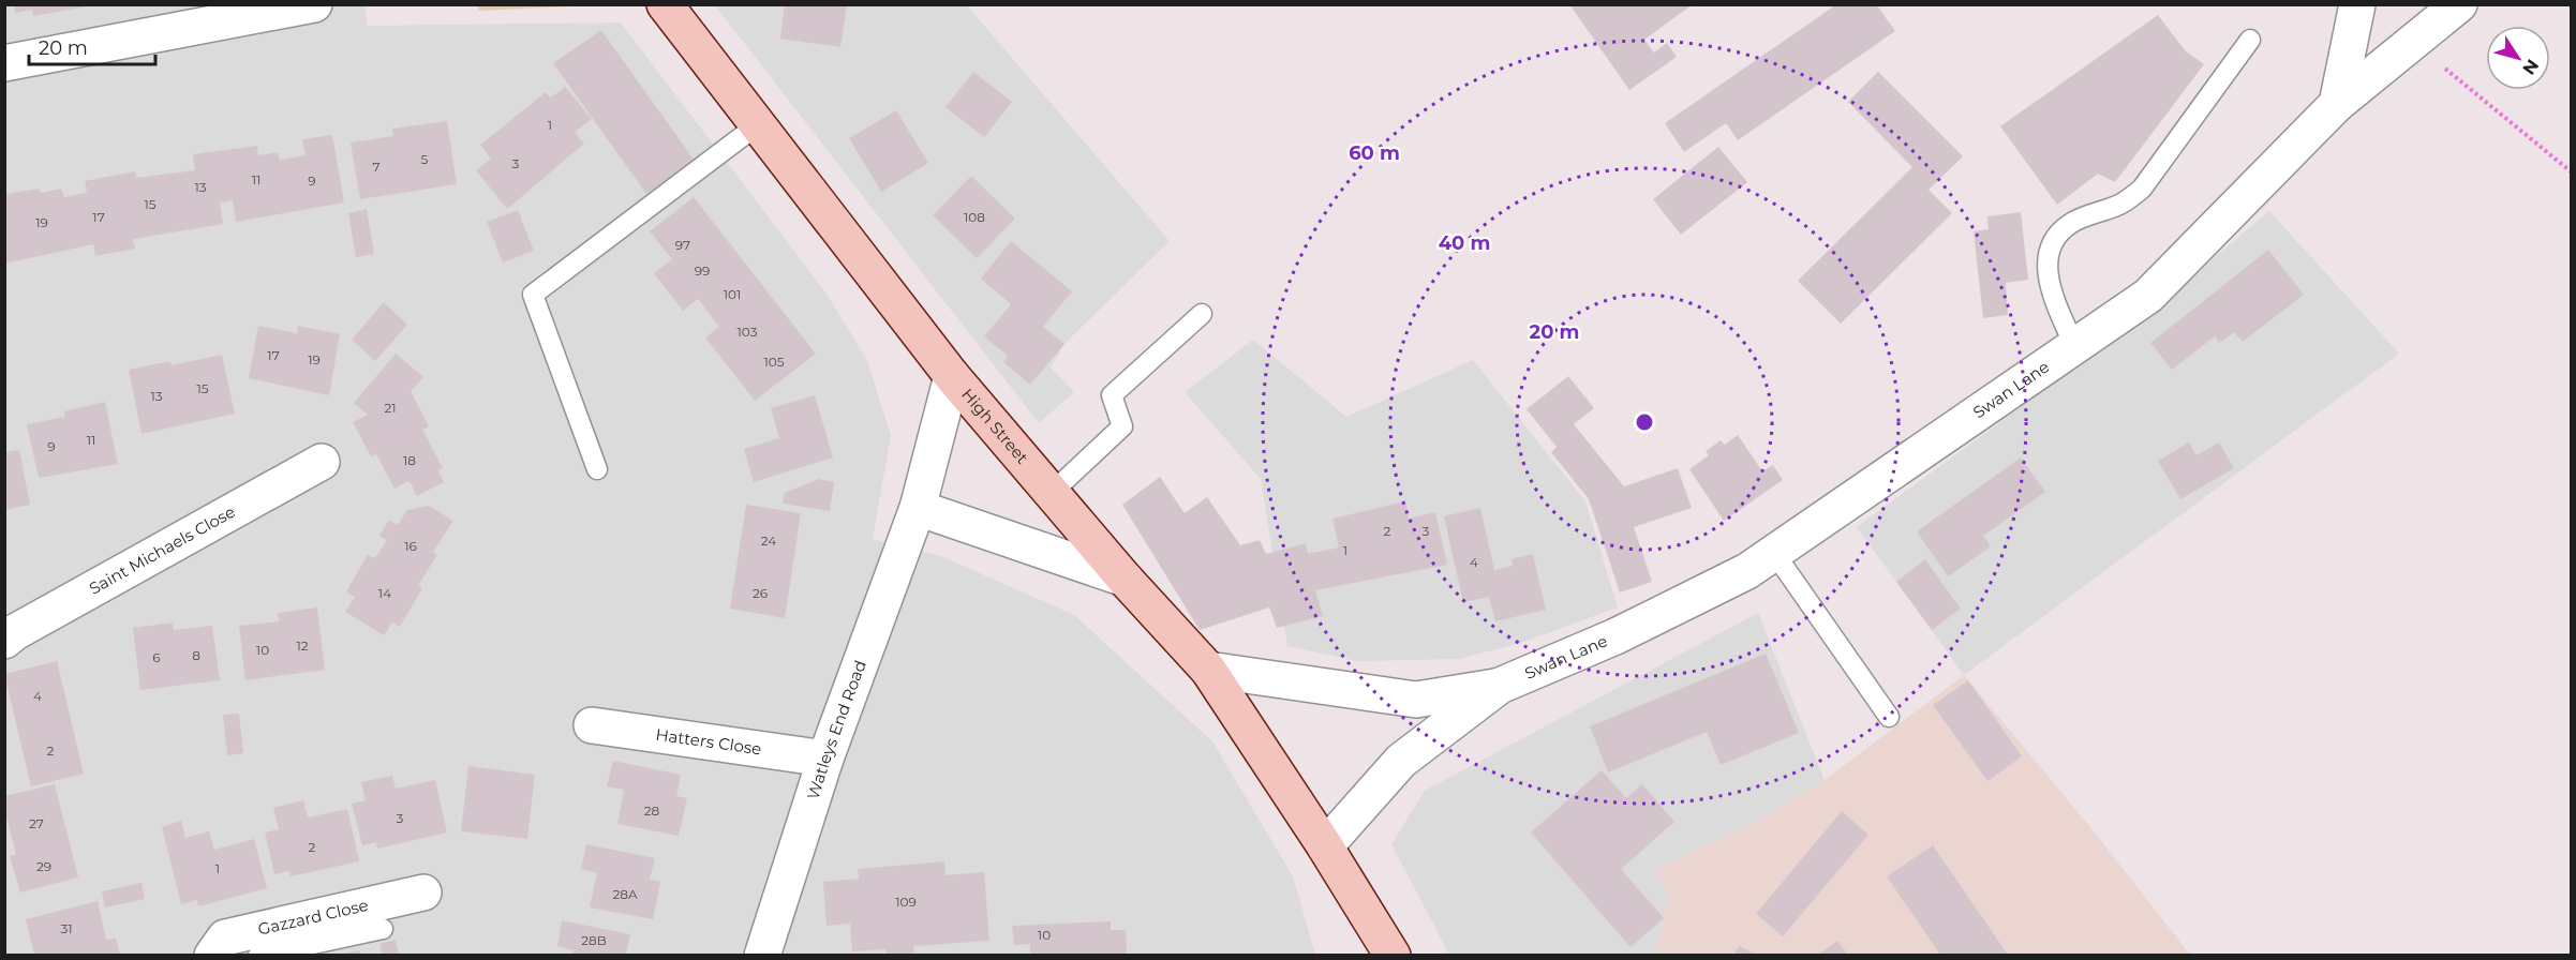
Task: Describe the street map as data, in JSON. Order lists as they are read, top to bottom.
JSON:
{
  "streets": {
    "main road": ["High Street"],
    "street": [
      "Swan Lane",
      "Saint Michaels Close",
      "Watleys End Road",
      "Hatters Close",
      "Gazzard Close"
    ]
  },
  "crossings": [
    ["Swan Lane", "High Street"],
    ["High Street", "Watleys End Road"],
    ["Watleys End Road", "Hatters Close"]
  ],
  "house_numbers": [
    "1",
    "5",
    "3",
    "7",
    "11",
    "9",
    "13",
    "15",
    "17",
    "108",
    "19",
    "97",
    "99",
    "101",
    "103",
    "17",
    "19",
    "105",
    "15",
    "13",
    "21",
    "11",
    "9",
    "18",
    "2",
    "3",
    "24",
    "16",
    "1",
    "4",
    "14",
    "26",
    "12",
    "10",
    "8",
    "6",
    "4",
    "2",
    "28",
    "3",
    "27",
    "2",
    "29",
    "1",
    "28A",
    "109",
    "31",
    "10",
    "28B"
  ],
  "scale_bar": "20 m",
  "north": "bottom right",
  "rings": ["60 m", "40 m", "20 m"]
}
